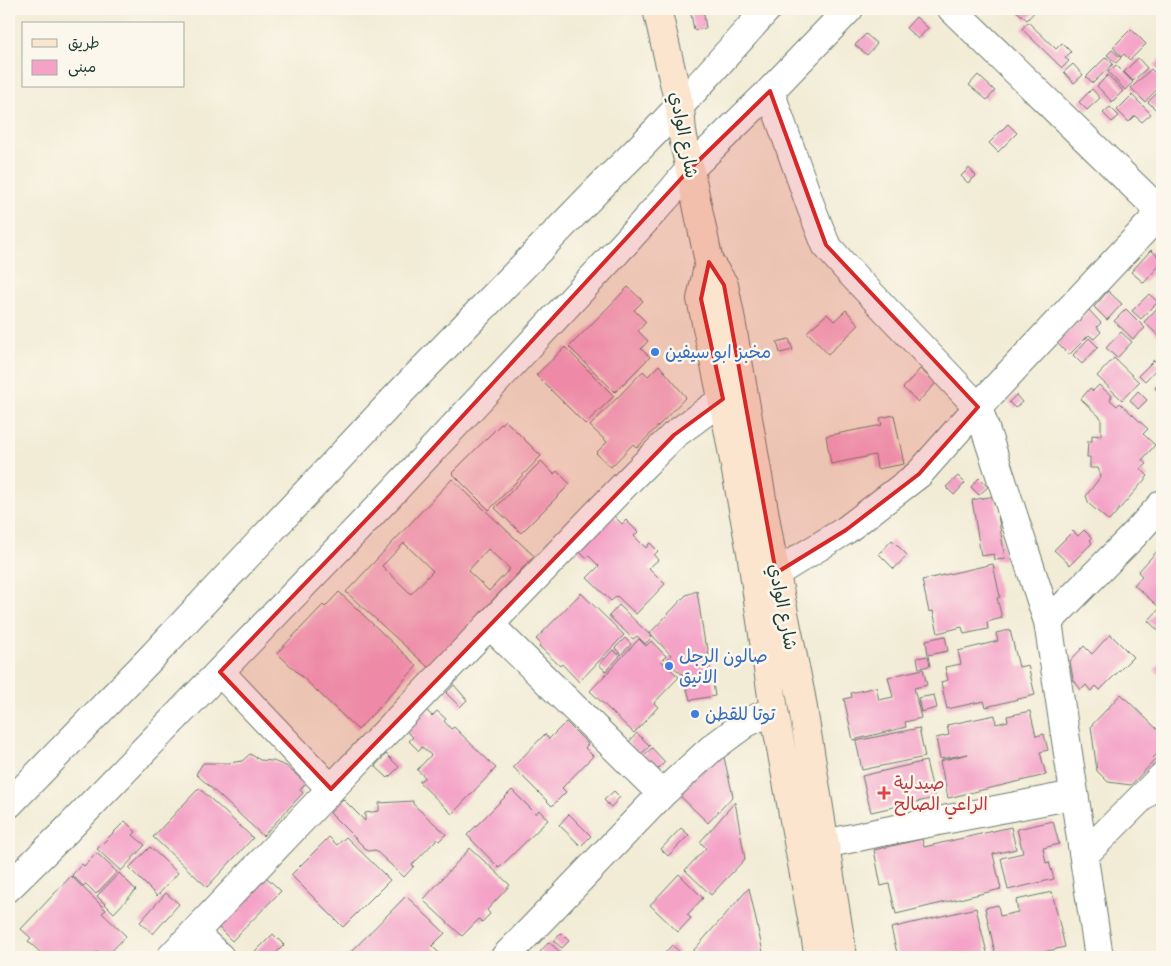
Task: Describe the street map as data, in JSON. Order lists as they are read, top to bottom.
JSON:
{
  "streets": {
    "main road": ["شارع الوادي"]
  },
  "places": {
    "other": ["مخبز ابو سيفين", "صالون الرجل الانيق", "توتا للقطن"],
    "health": ["صيدلية الراعي الصالح"]
  },
  "legend": ["طريق", "مبنى"]
}
